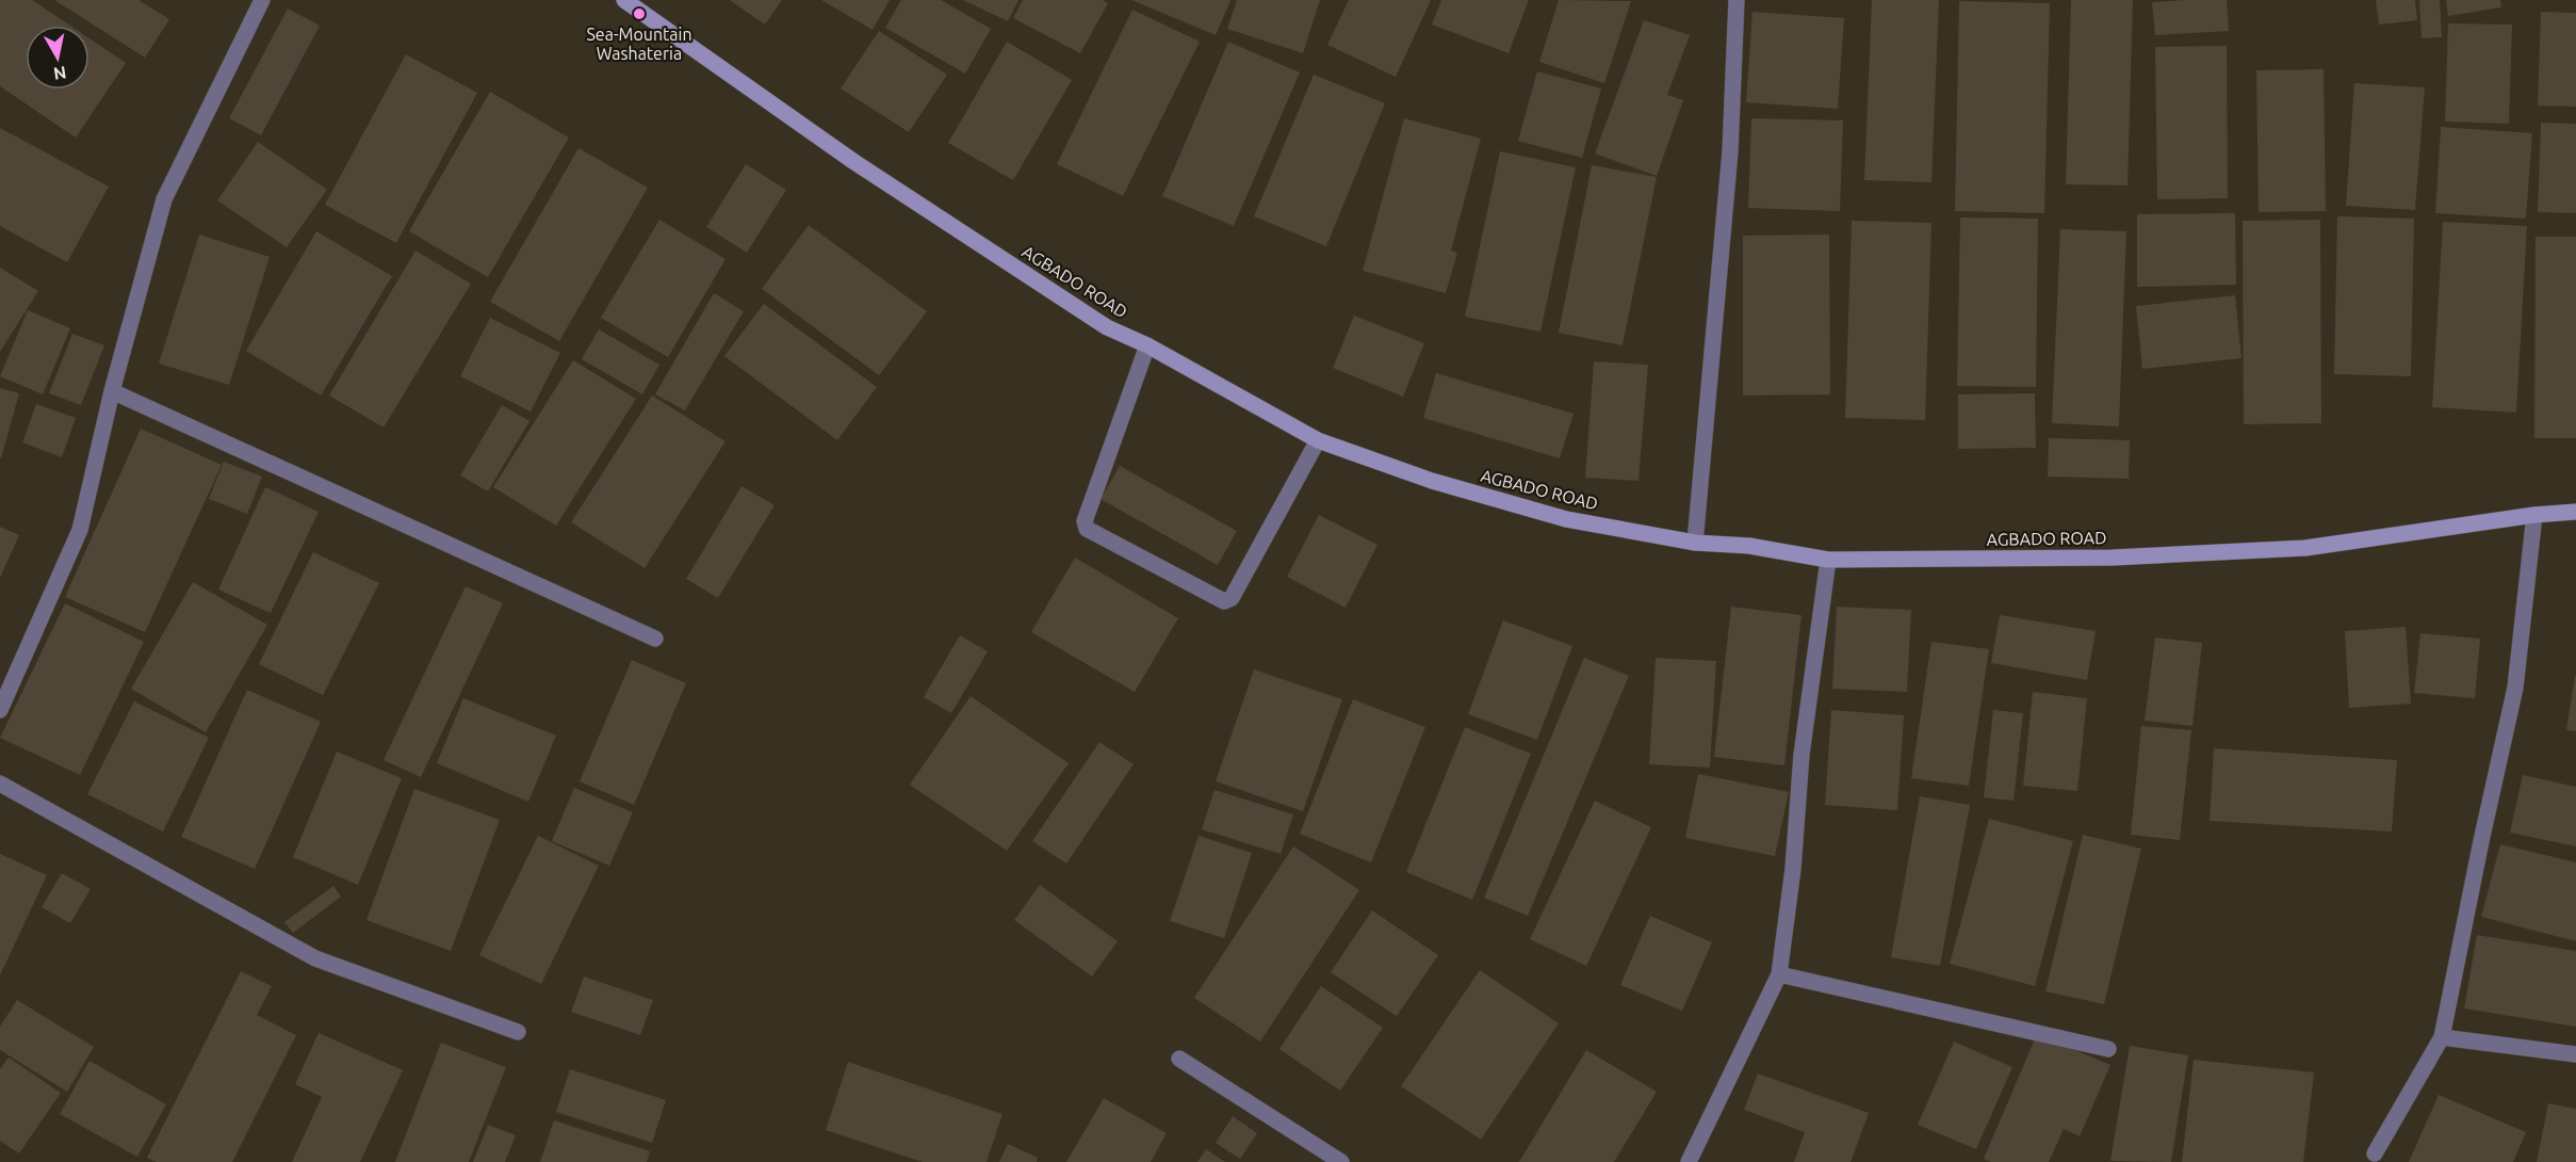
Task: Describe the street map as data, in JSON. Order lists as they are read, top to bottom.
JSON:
{
  "streets": {
    "main road": ["AGBADO ROAD"]
  },
  "places": ["Sea-Mountain Washateria"],
  "north": "bottom"
}
